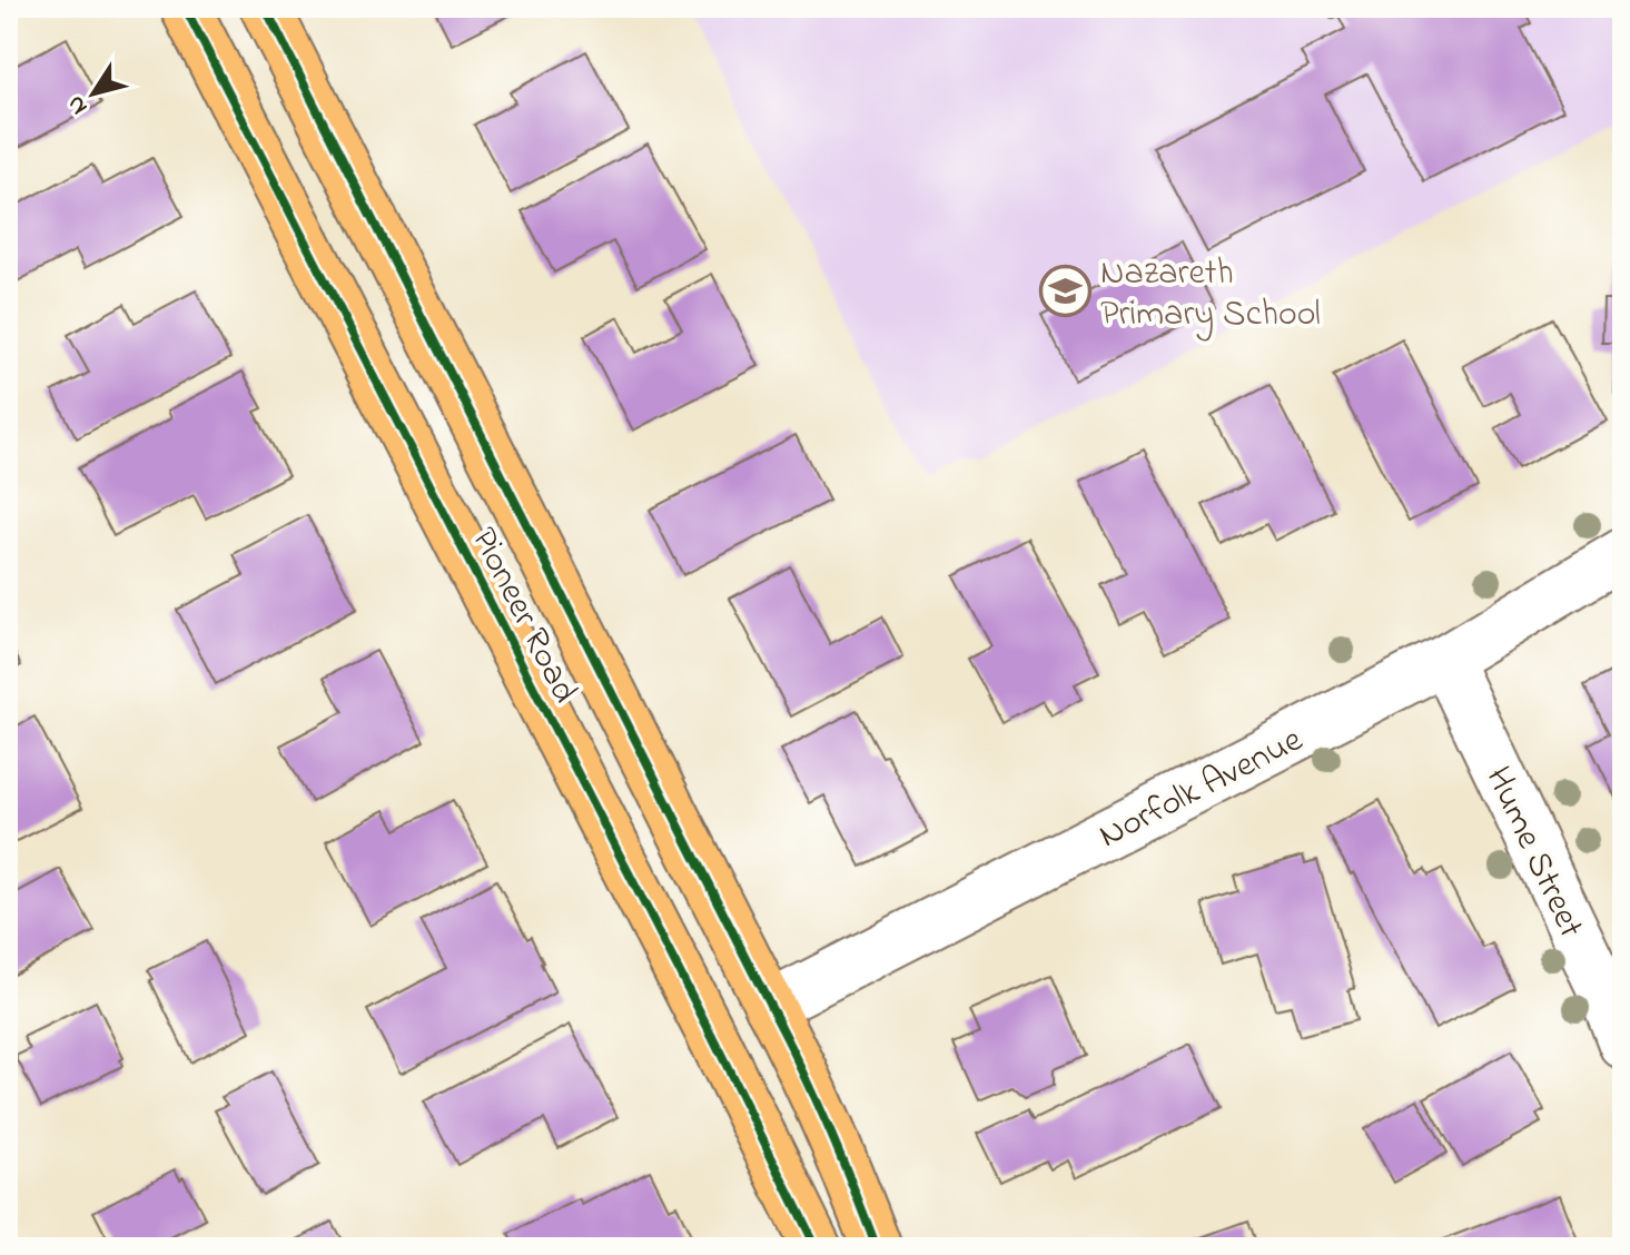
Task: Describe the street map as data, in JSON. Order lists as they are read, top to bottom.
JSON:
{
  "streets": {
    "main road": ["Pioneer Road"],
    "street": ["Norfolk Avenue", "Hume Street"]
  },
  "crossings": [
    ["Pioneer Road", "Norfolk Avenue"],
    ["Norfolk Avenue", "Hume Street"]
  ],
  "places": {
    "school or university": ["Nazareth Primary School"]
  },
  "north": "bottom left"
}
